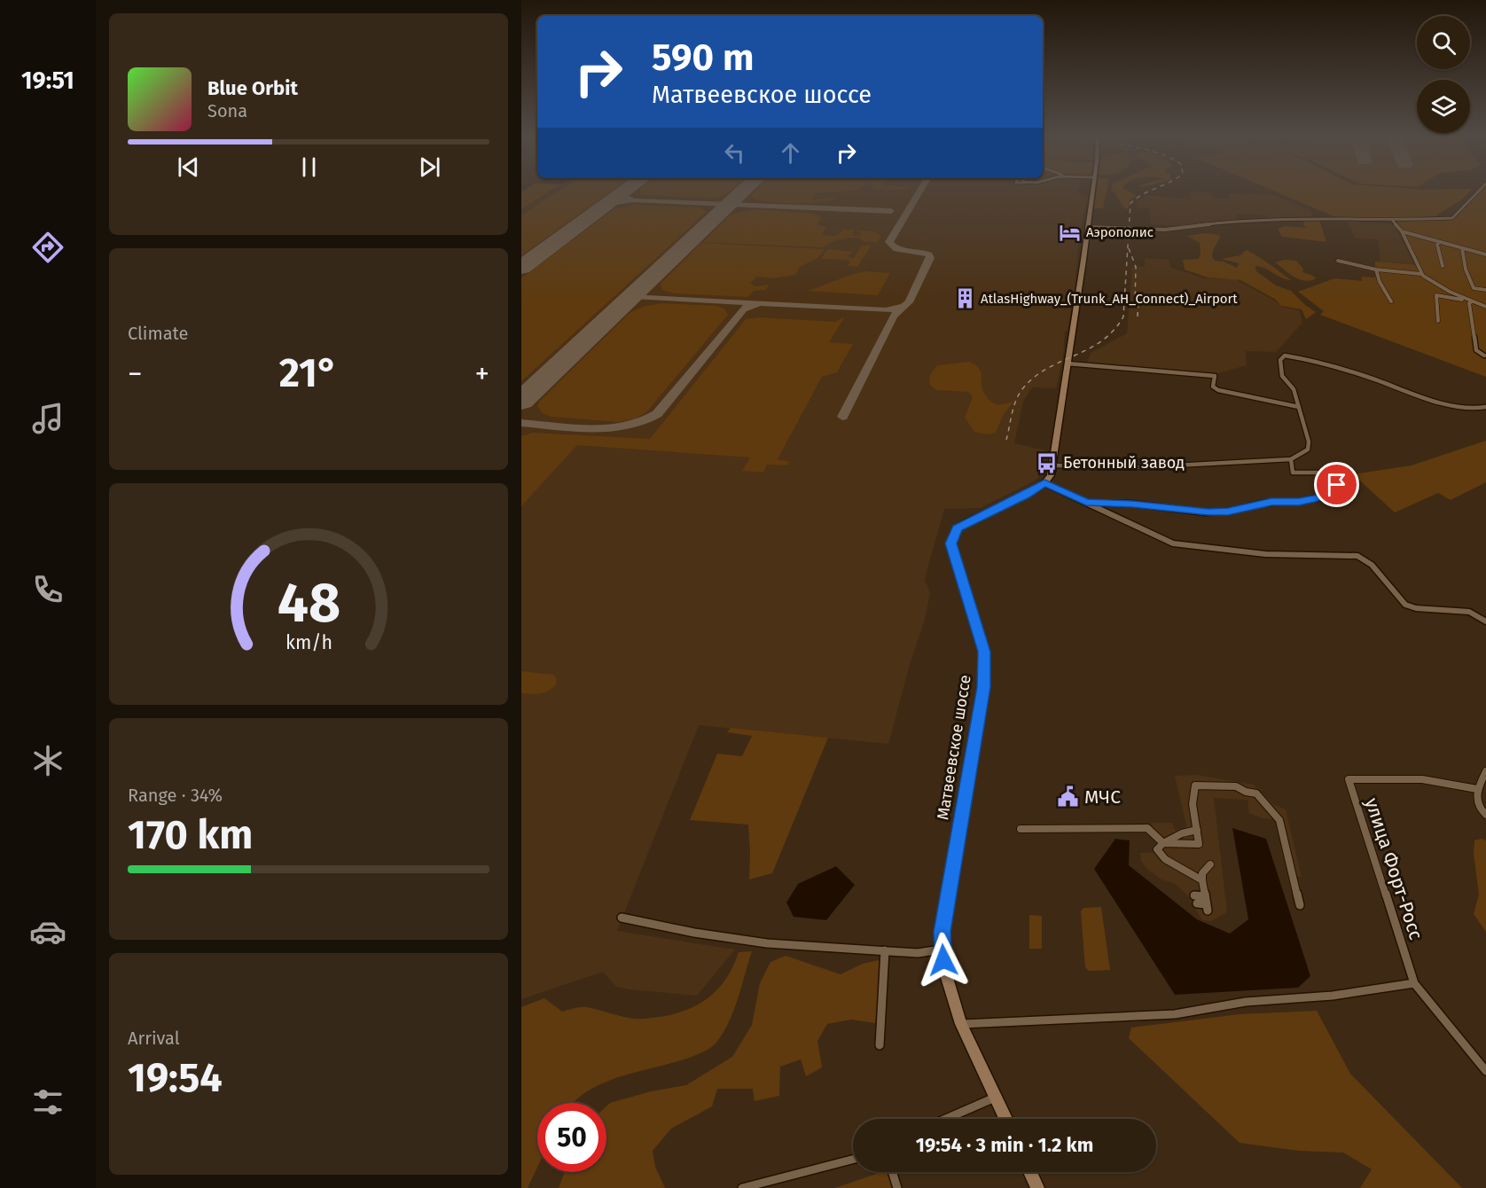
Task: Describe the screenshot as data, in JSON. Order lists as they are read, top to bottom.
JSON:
{
  "streets": {
    "main road": ["Матвеевское шоссе"],
    "street": ["улица Форт-Росс"]
  },
  "places": {
    "hotel": ["Аэрополис"],
    "building": ["AtlasHighway_(Trunk_AH_Connect)_Airport"],
    "bus stop": ["Бетонный завод"],
    "public building": ["МЧС"]
  },
  "page": {
    "tabs": "19:51",
    "turn": ["590 m", "Матвеевское шоссе"],
    "song": ["Blue Orbit", "Sona"],
    "tile": [
      "Climate",
      ["Range · 34%", "170 km"],
      ["Arrival", "19:54"]
    ],
    "heat": ["−", "21°", "+"],
    "limit": "50",
    "trip": "19:54 · 3 min · 1.2 km",
    "gauge": ["48", "km/h"]
  }
}
